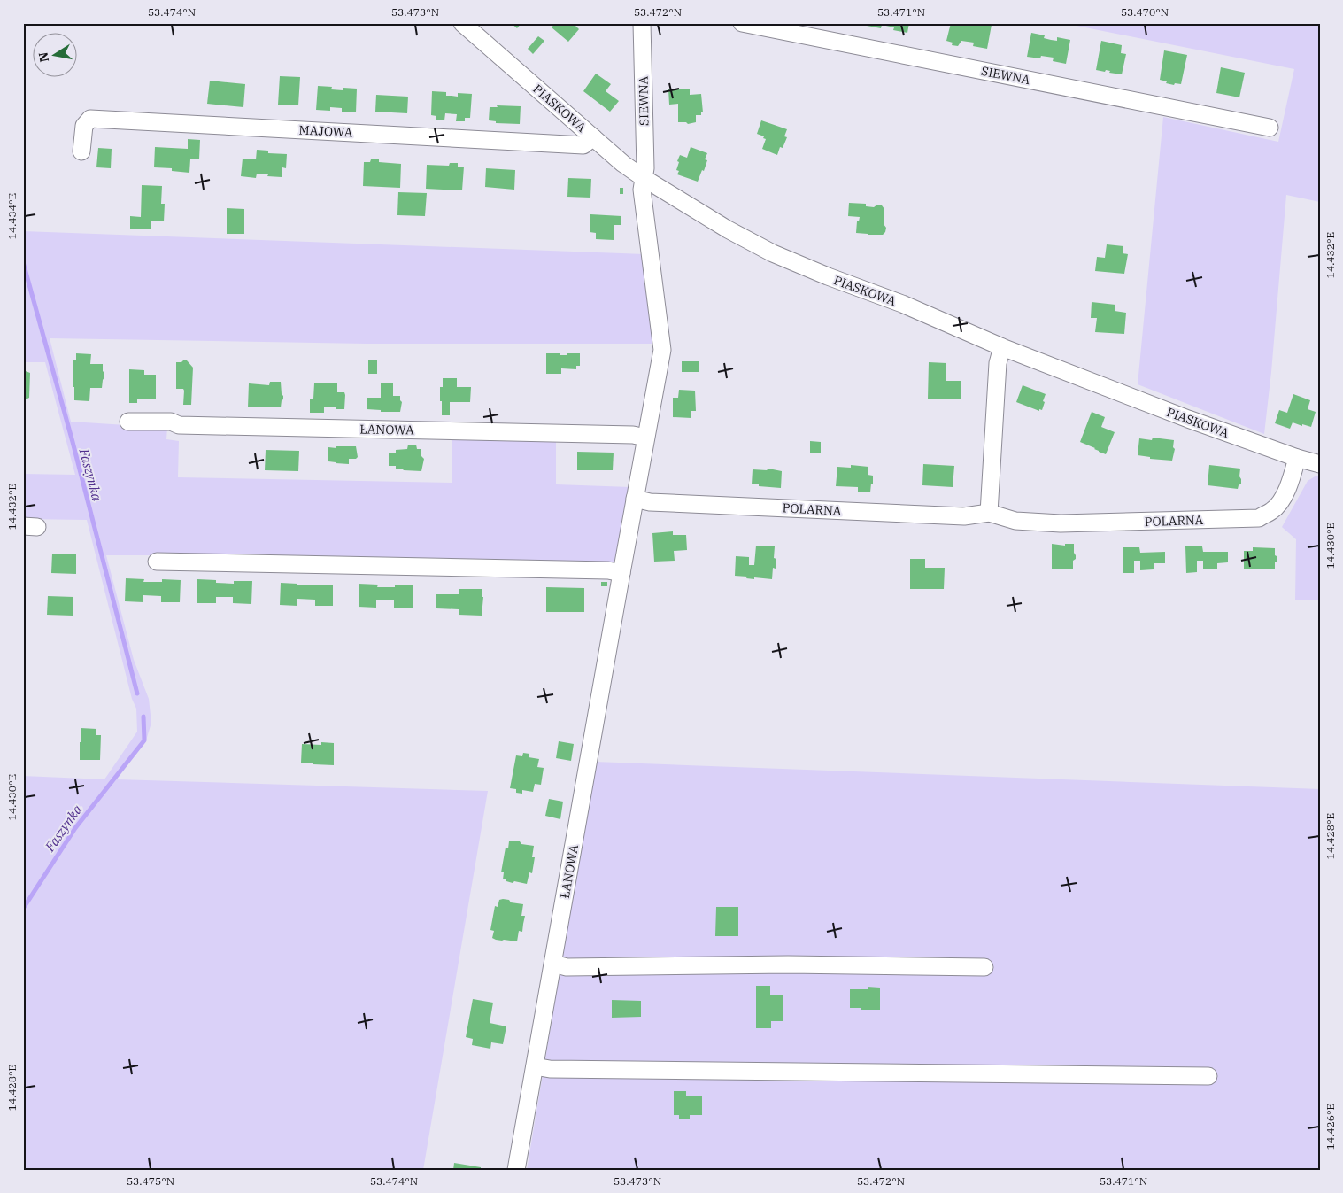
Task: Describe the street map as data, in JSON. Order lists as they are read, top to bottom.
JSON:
{
  "streets": {
    "street": [
      "SIEWNA",
      "PIASKOWA",
      "MAJOWA",
      "ŁANOWA",
      "POLARNA"
    ]
  },
  "crossings": [
    ["SIEWNA", "PIASKOWA"],
    ["SIEWNA", "ŁANOWA"],
    ["PIASKOWA", "MAJOWA"],
    ["PIASKOWA", "ŁANOWA"],
    ["PIASKOWA", "POLARNA"],
    ["ŁANOWA", "POLARNA"]
  ],
  "water": ["Faszynka"],
  "north": "left",
  "coordinates": [
    "53.474°N",
    "53.473°N",
    "53.472°N",
    "53.471°N",
    "53.470°N",
    "14.434°E",
    "14.432°E",
    "14.430°E",
    "14.428°E",
    "14.426°E",
    "53.475°N"
  ]
}
